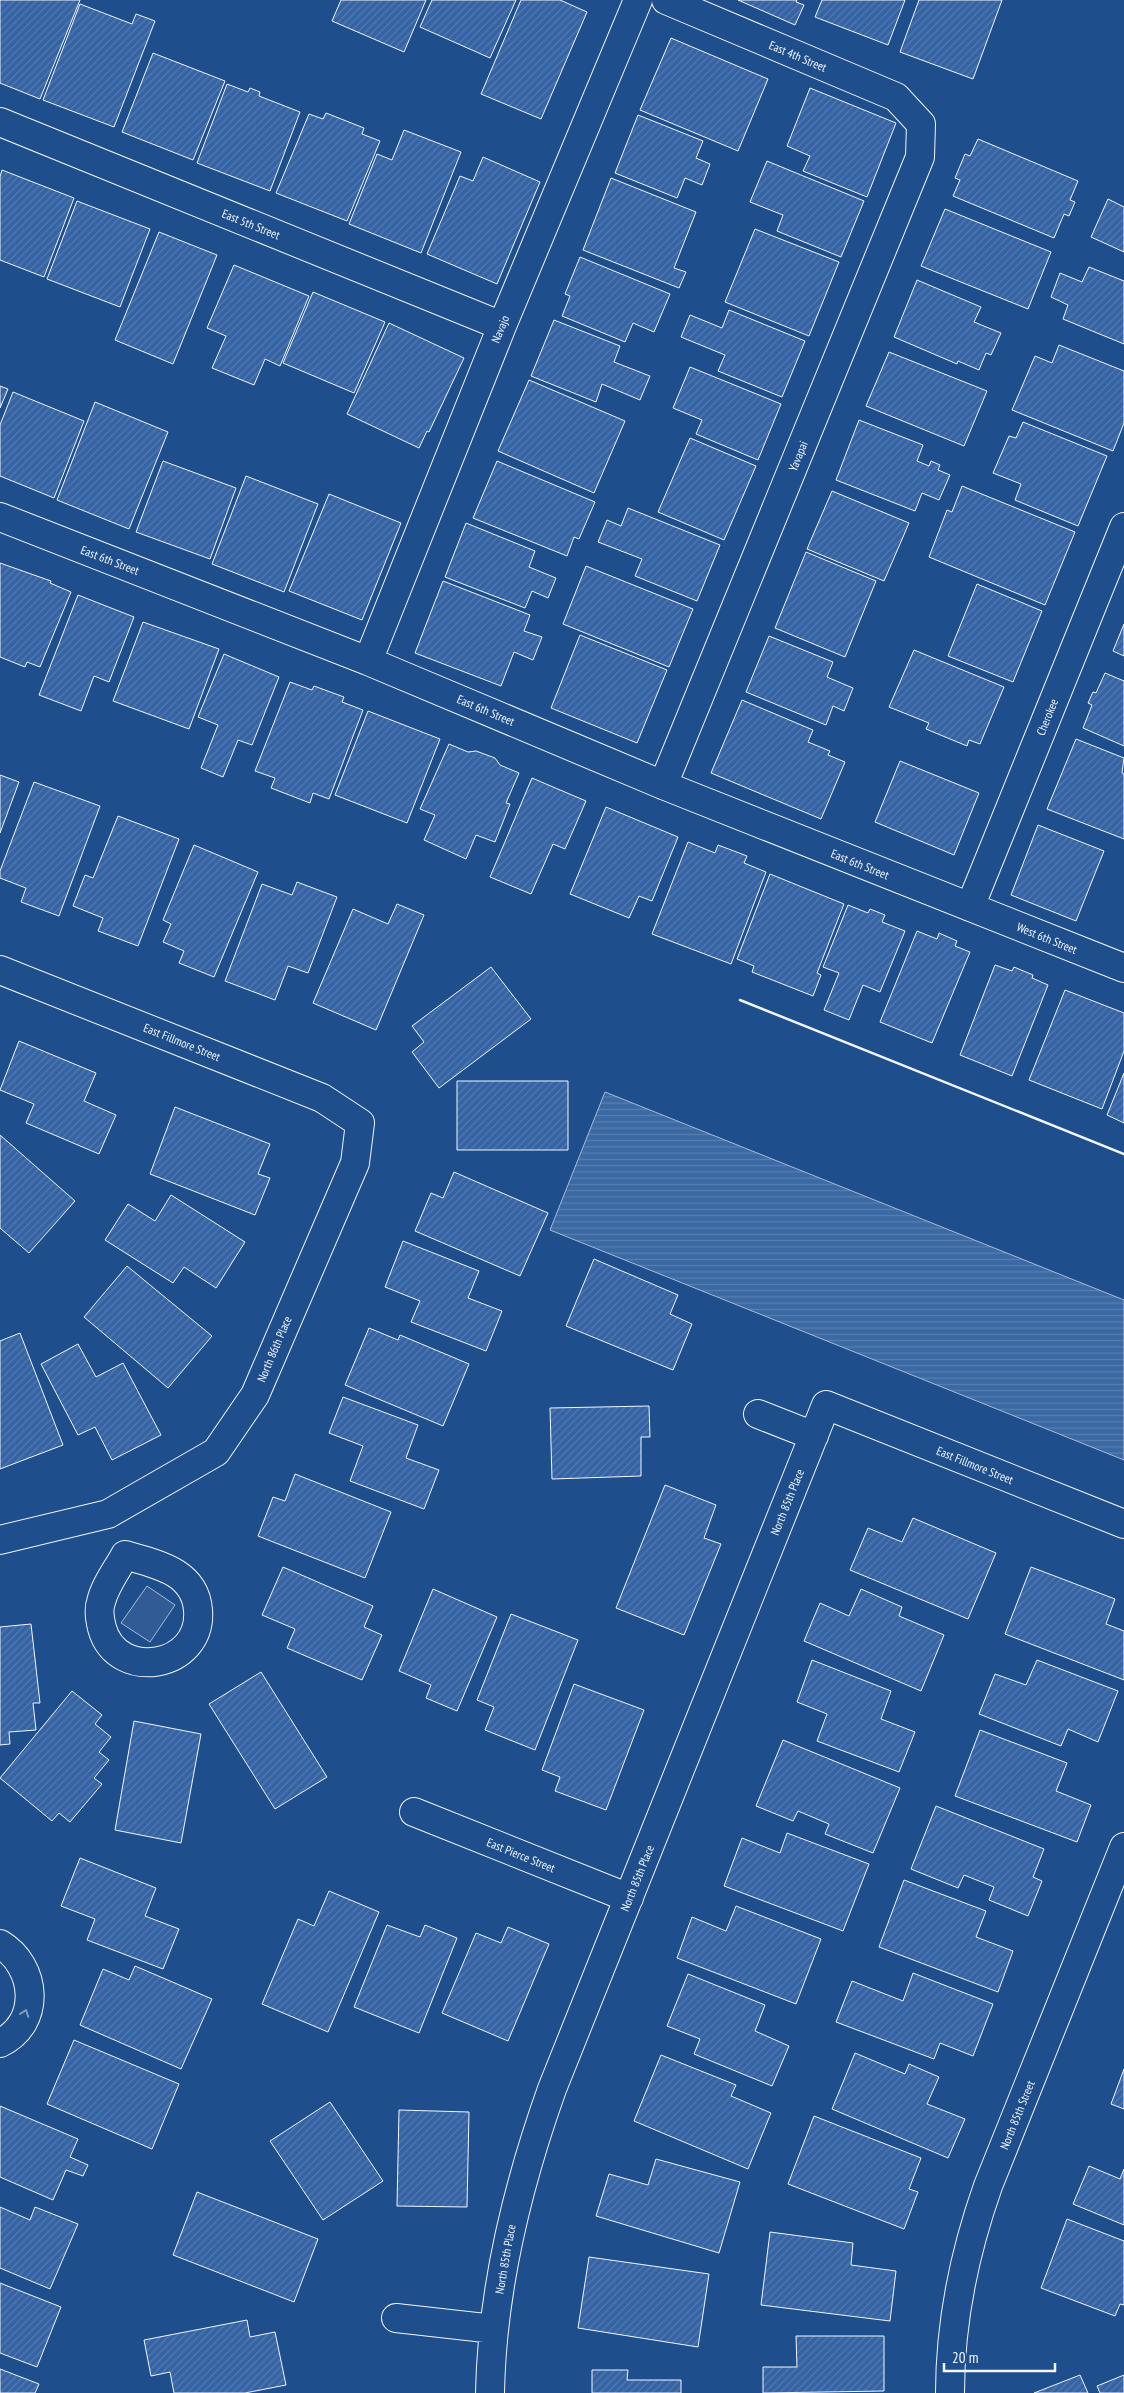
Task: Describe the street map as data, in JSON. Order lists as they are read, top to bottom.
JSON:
{
  "streets": {
    "street": [
      "East 4th Street",
      "East 5th Street",
      "Navajo",
      "Yavapai",
      "East 6th Street",
      "Cherokee",
      "West 6th Street",
      "East Fillmore Street",
      "North 86th Place",
      "North 85th Place",
      "East Pierce Street",
      "North 85th Street"
    ]
  },
  "crossings": [
    ["East 4th Street", "Yavapai"],
    ["East 5th Street", "Navajo"],
    ["Navajo", "East 6th Street"],
    ["Yavapai", "East 6th Street"],
    ["East 6th Street", "Cherokee"],
    ["East 6th Street", "West 6th Street"],
    ["Cherokee", "West 6th Street"],
    ["East Fillmore Street", "North 86th Place"],
    ["East Fillmore Street", "North 85th Place"],
    ["North 85th Place", "East Pierce Street"]
  ],
  "scale_bar": "20 m"
}
